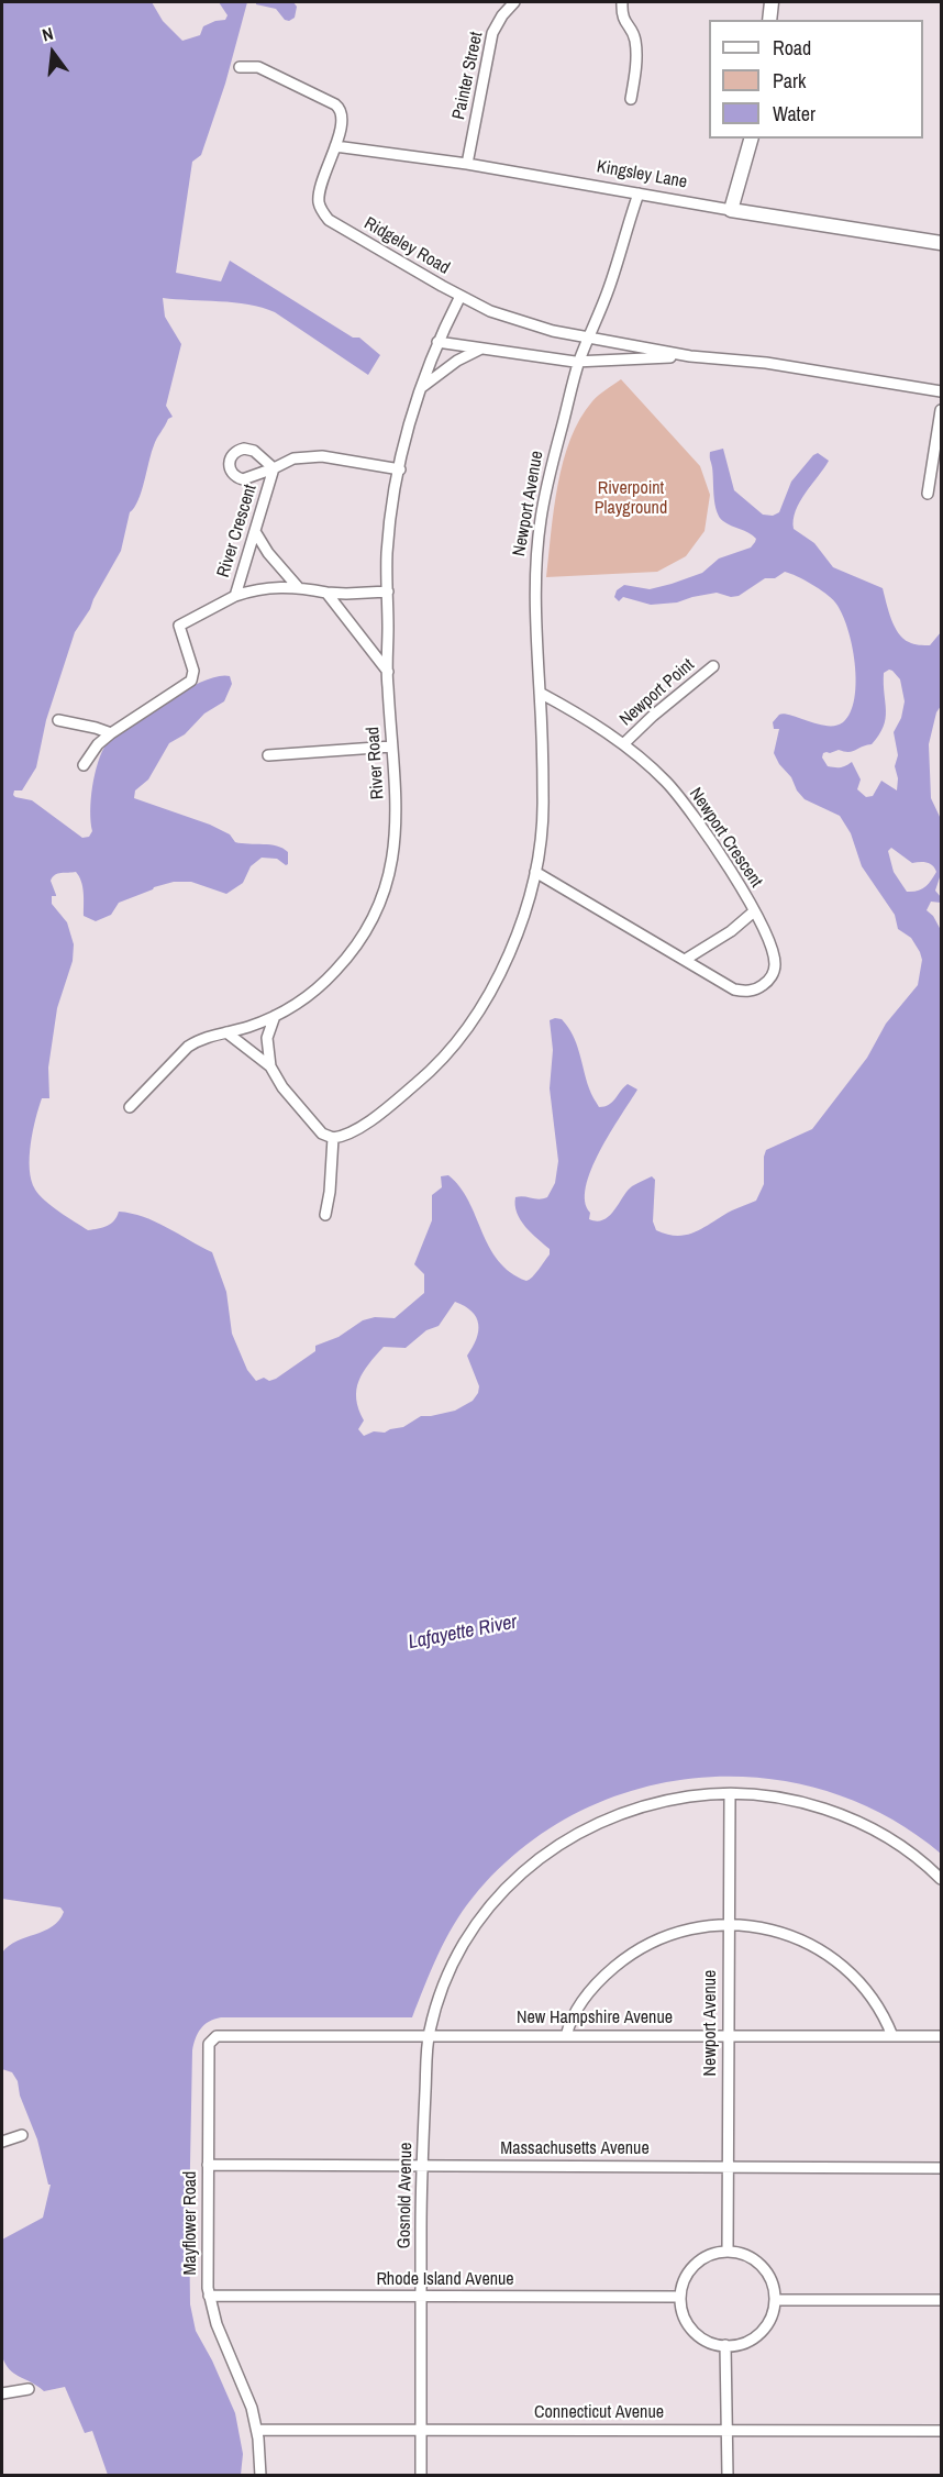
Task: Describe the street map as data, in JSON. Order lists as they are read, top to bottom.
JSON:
{
  "streets": {
    "street": [
      "Painter Street",
      "Kingsley Lane",
      "Ridgeley Road",
      "Newport Avenue",
      "River Crescent",
      "Newport Point",
      "River Road",
      "Newport Crescent",
      "New Hampshire Avenue",
      "Massachusetts Avenue",
      "Gosnold Avenue",
      "Mayflower Road",
      "Rhode Island Avenue",
      "Connecticut Avenue"
    ]
  },
  "crossings": [
    ["Painter Street", "Kingsley Lane"],
    ["Kingsley Lane", "Ridgeley Road"],
    ["Kingsley Lane", "Newport Avenue"],
    ["Ridgeley Road", "Newport Avenue"],
    ["Ridgeley Road", "River Road"],
    ["Newport Avenue", "Newport Crescent"],
    ["Newport Avenue", "New Hampshire Avenue"],
    ["Newport Avenue", "Massachusetts Avenue"],
    ["Newport Avenue", "Rhode Island Avenue"],
    ["River Crescent", "River Road"],
    ["Newport Point", "Newport Crescent"],
    ["New Hampshire Avenue", "Gosnold Avenue"],
    ["New Hampshire Avenue", "Mayflower Road"],
    ["Massachusetts Avenue", "Gosnold Avenue"],
    ["Massachusetts Avenue", "Mayflower Road"],
    ["Gosnold Avenue", "Rhode Island Avenue"],
    ["Gosnold Avenue", "Connecticut Avenue"],
    ["Mayflower Road", "Rhode Island Avenue"],
    ["Mayflower Road", "Connecticut Avenue"]
  ],
  "water": ["Lafayette River"],
  "parks": ["Riverpoint Playground"],
  "legend": ["Road", "Park", "Water"],
  "north": "top"
}
